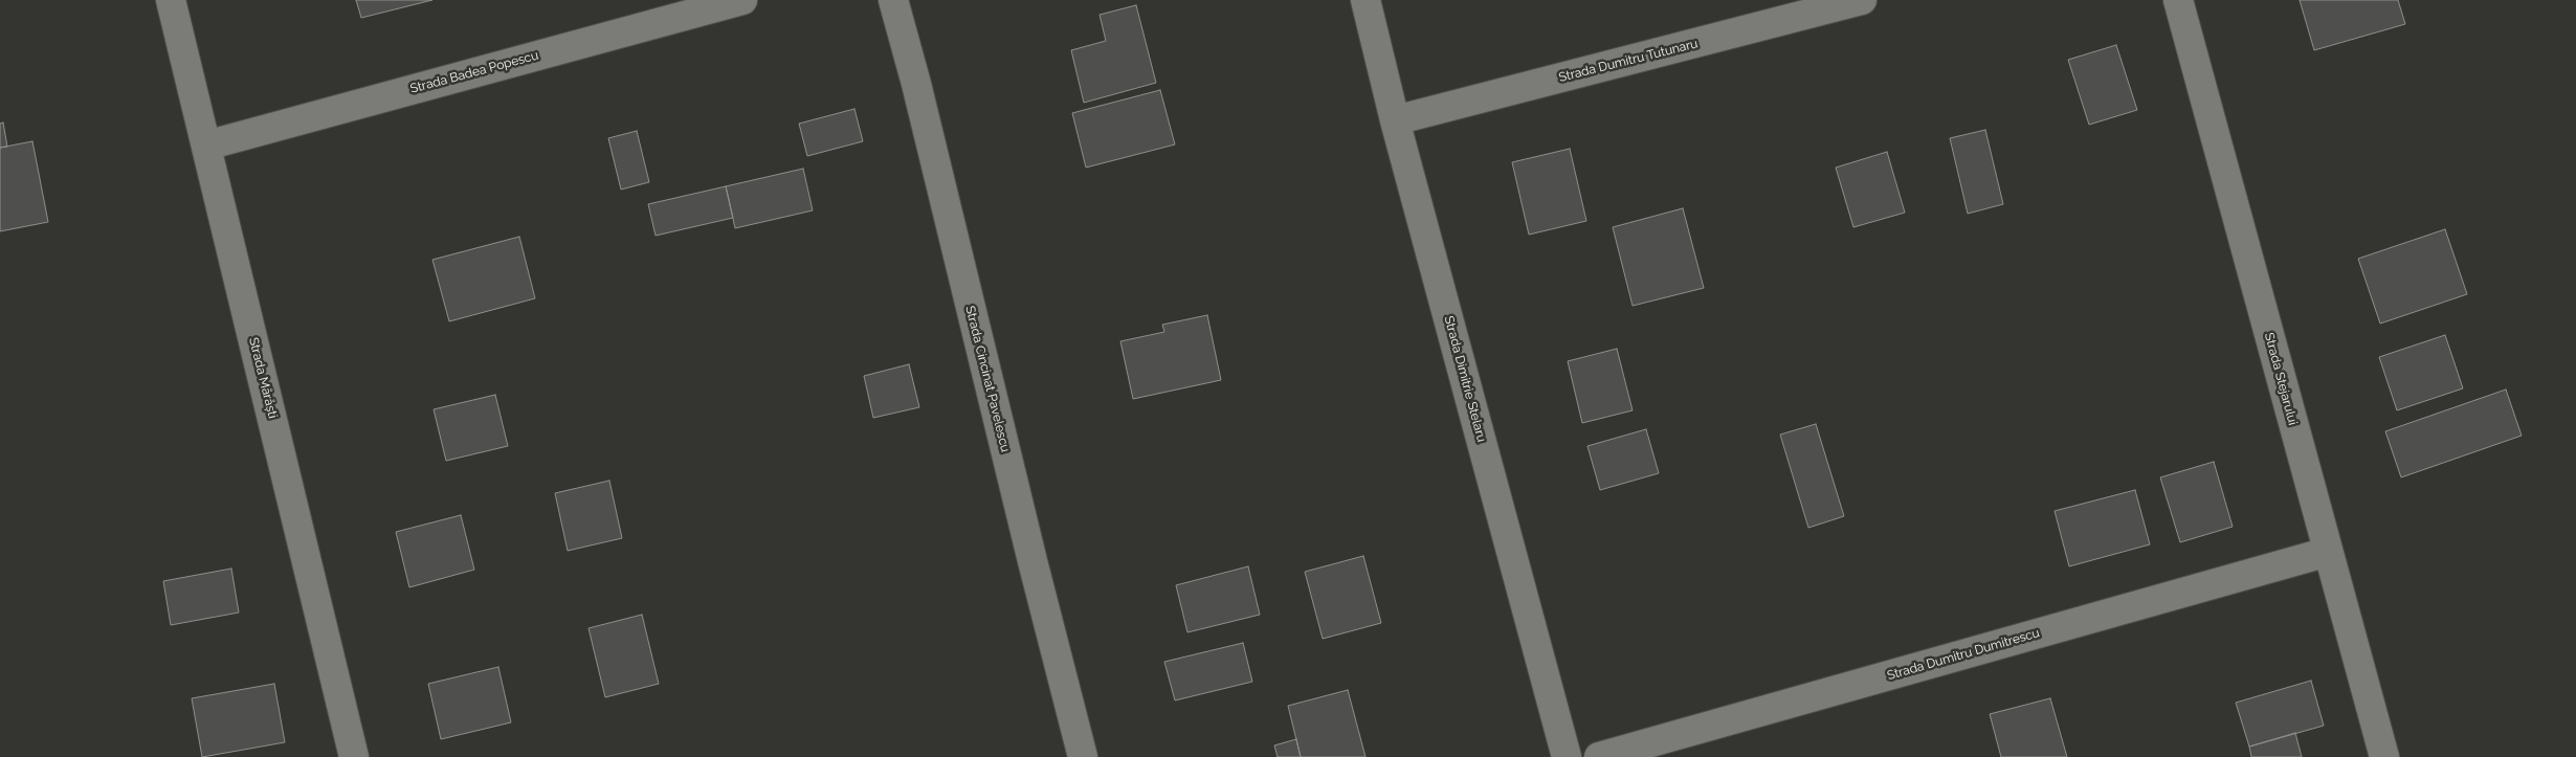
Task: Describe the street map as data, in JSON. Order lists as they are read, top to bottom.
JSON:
{
  "streets": {
    "street": [
      "Strada Dumitru Tutunaru",
      "Strada Badea Popescu",
      "Strada Mărăști",
      "Strada Cincinat Pavelescu",
      "Strada Dimitrie Stelaru",
      "Strada Stejarului",
      "Strada Dumitru Dumitrescu"
    ]
  },
  "crossings": [
    ["Strada Dumitru Tutunaru", "Strada Dimitrie Stelaru"],
    ["Strada Badea Popescu", "Strada Mărăști"],
    ["Strada Stejarului", "Strada Dumitru Dumitrescu"]
  ]
}
